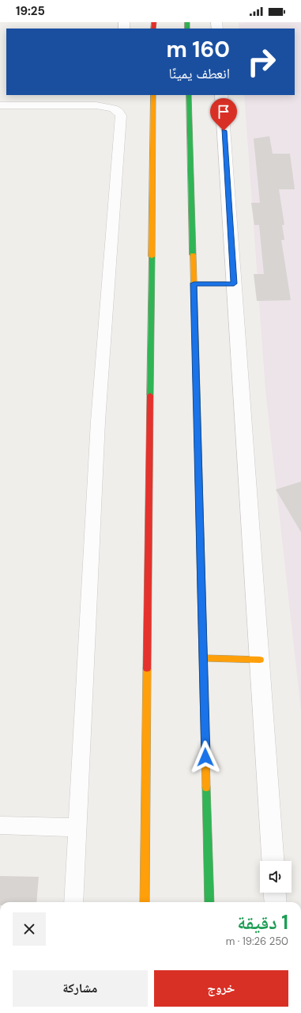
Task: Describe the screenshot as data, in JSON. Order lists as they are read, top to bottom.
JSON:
{
  "page": {
    "status": "19:25",
    "turn": ["160 m", "انعطف يمينًا"],
    "heading": ["1 دقيقة", "250 m · 19:26"],
    "buttons": ["خروج", "مشاركة"]
  }
}
